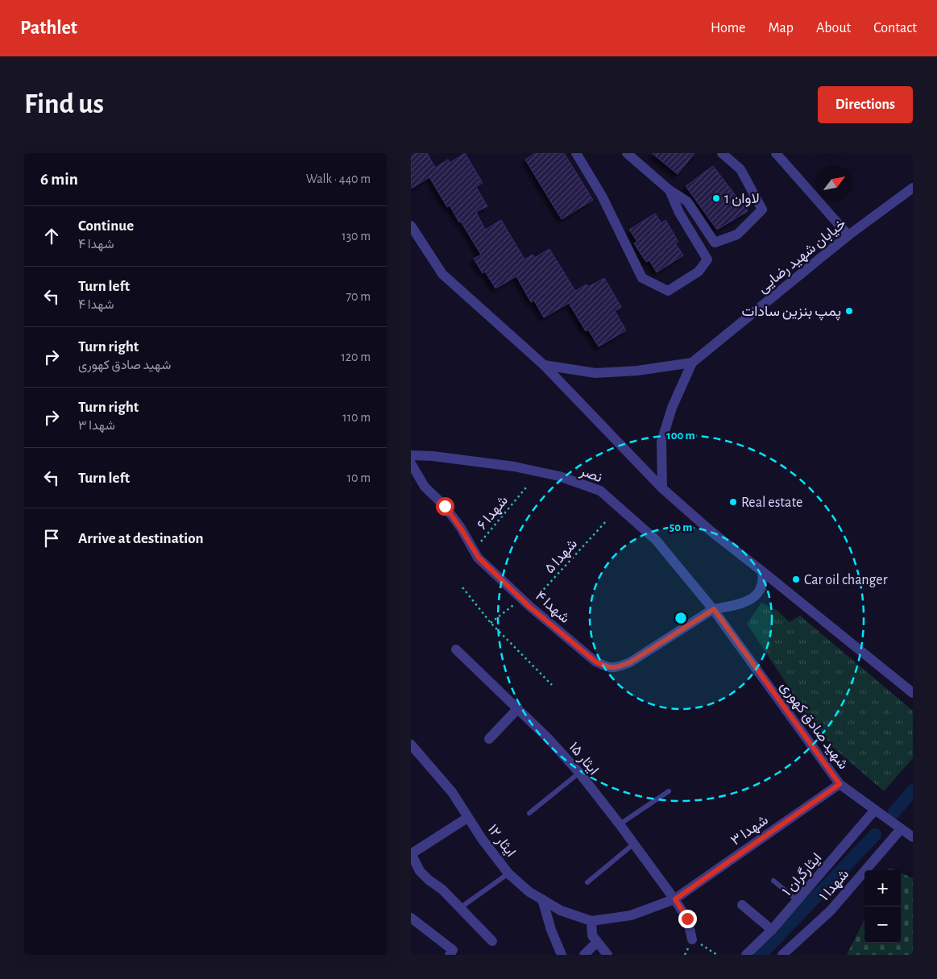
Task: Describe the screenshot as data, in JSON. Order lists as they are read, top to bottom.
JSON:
{
  "streets": {
    "street": [
      "خیابان شهید رضایی",
      "نصر",
      "شهدا ۴",
      "شهید صادق کهوری",
      "ایثار ۱۵",
      "شهدا ۳",
      "ایثار ۱۲",
      "ایثارگران ۱",
      "شهدا ۱"
    ],
    "path": ["شهدا ۶", "شهدا ۵"]
  },
  "crossings": [
    ["نصر", "شهدا ۴"],
    ["نصر", "شهید صادق کهوری"],
    ["شهدا ۶", "شهدا ۴"],
    ["شهدا ۵", "شهدا ۴"],
    ["شهدا ۴", "شهید صادق کهوری"],
    ["شهید صادق کهوری", "شهدا ۳"],
    ["شهید صادق کهوری", "ایثارگران ۱"],
    ["شهید صادق کهوری", "شهدا ۱"],
    ["ایثار ۱۵", "شهدا ۳"],
    ["شهدا ۳", "ایثار ۱۲"]
  ],
  "places": [
    "لاوان 1",
    "پمپ بنزین سادات",
    "Real estate",
    "Car oil changer"
  ],
  "north": "top right",
  "page": {
    "header": "Pathlet",
    "nav": [
      "Home",
      "Map",
      "About",
      "Contact"
    ],
    "buttons": "Directions",
    "title": "Find us",
    "heading": ["6 min", "Walk · 440 m"],
    "list": [
      ["Continue", "شهدا ۴", "130 m"],
      ["Turn left", "شهدا ۴", "70 m"],
      ["Turn right", "شهید صادق کهوری", "120 m"],
      ["Turn right", "شهدا ۳", "110 m"],
      ["Turn left", "10 m"],
      "Arrive at destination"
    ],
    "map_buttons": ["+", "−"]
  },
  "rings": ["100 m", "50 m"]
}
